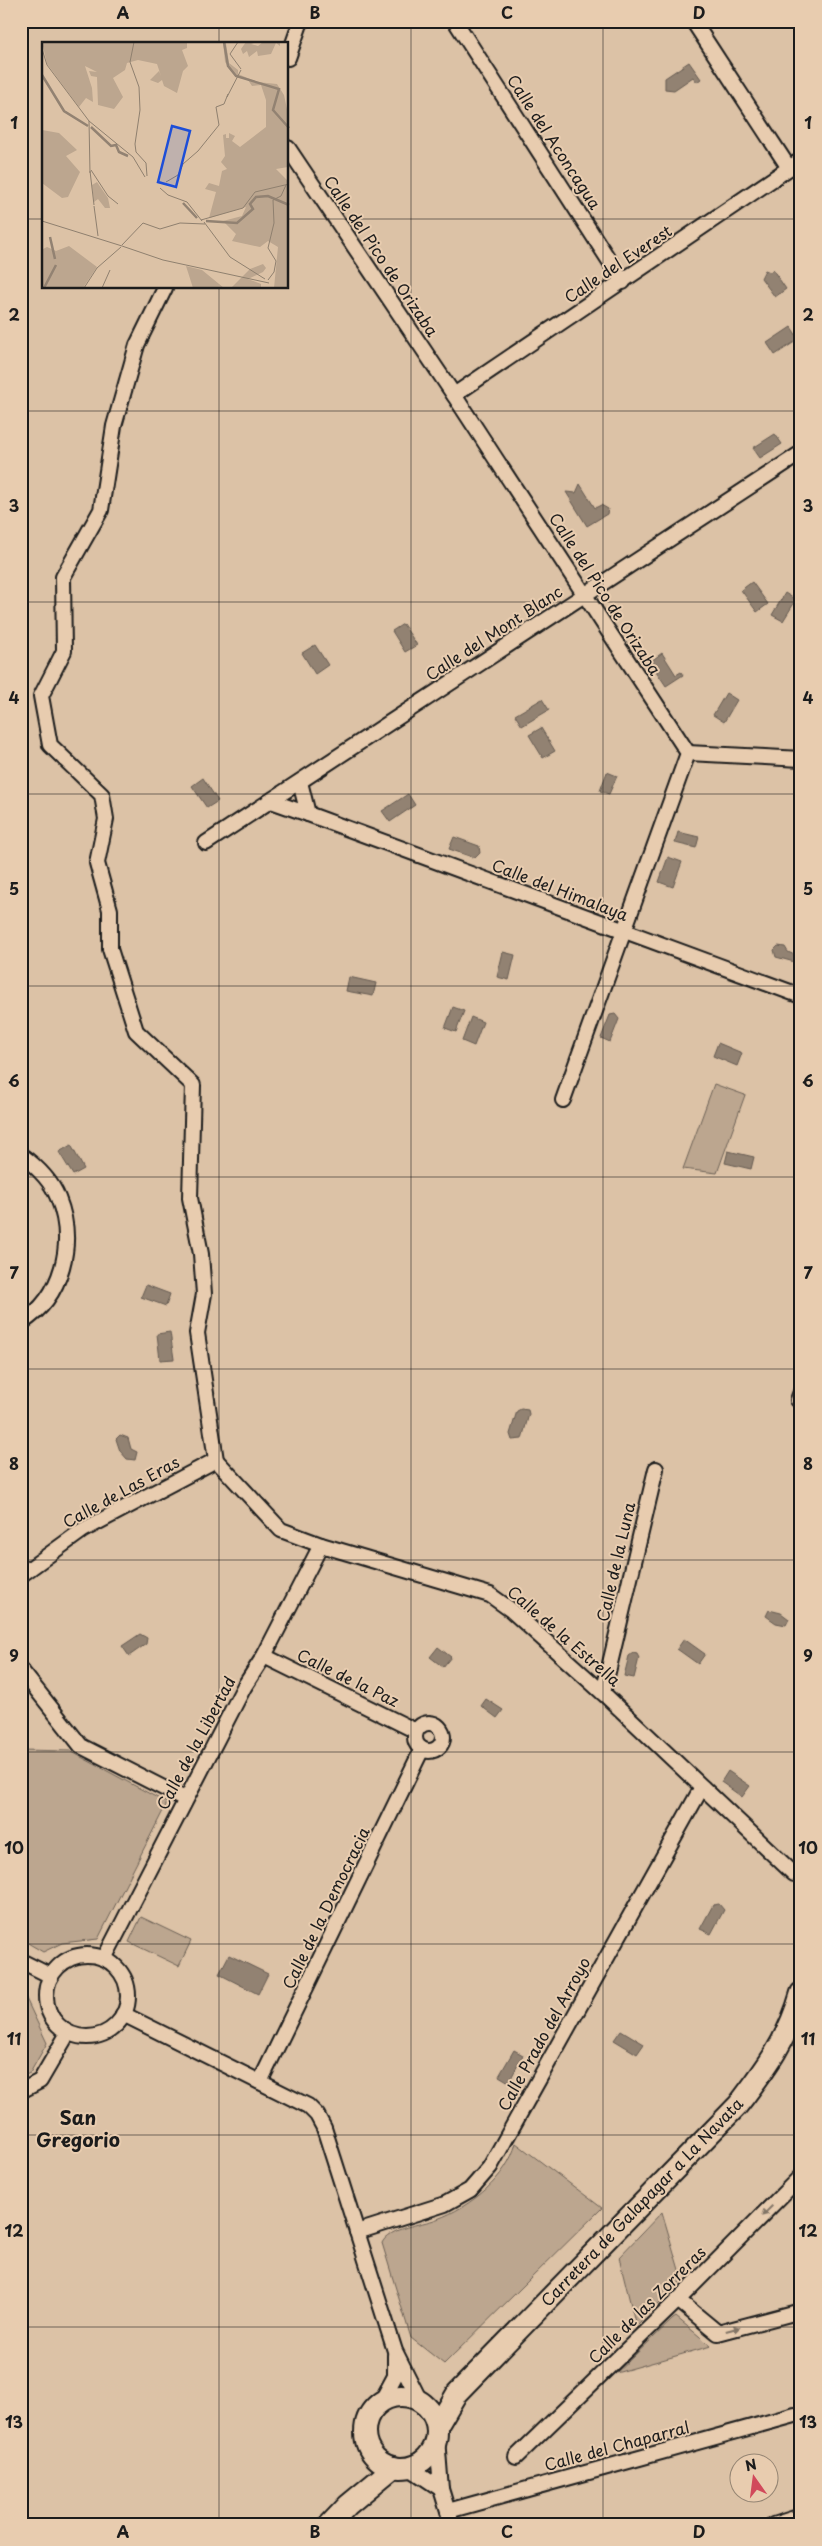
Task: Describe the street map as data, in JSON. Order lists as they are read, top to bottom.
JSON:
{
  "streets": {
    "main road": ["Carretera de Galapagar a La Navata"],
    "street": [
      "Calle del Aconcagua",
      "Calle del Pico de Orizaba",
      "Calle del Everest",
      "Calle del Mont Blanc",
      "Calle del Himalaya",
      "Calle de Las Eras",
      "Calle de la Luna",
      "Calle de la Estrella",
      "Calle de la Paz",
      "Calle de la Libertad",
      "Calle de la Democracia",
      "Calle Prado del Arroyo",
      "Calle de las Zorreras",
      "Calle del Chaparral"
    ]
  },
  "crossings": [
    ["Calle del Aconcagua", "Calle del Everest"],
    ["Calle del Pico de Orizaba", "Calle del Everest"],
    ["Calle del Pico de Orizaba", "Calle del Mont Blanc"],
    ["Calle del Mont Blanc", "Calle del Himalaya"],
    ["Calle de Las Eras", "Calle de la Estrella"],
    ["Calle de la Luna", "Calle de la Estrella"],
    ["Calle de la Estrella", "Calle de la Libertad"],
    ["Calle de la Estrella", "Calle Prado del Arroyo"],
    ["Calle de la Paz", "Calle de la Libertad"],
    ["Calle de la Paz", "Calle de la Democracia"]
  ],
  "one_way": ["Calle de las Zorreras"],
  "districts": ["San Gregorio"],
  "north": "top",
  "grid": {
    "columns": [
      "A",
      "B",
      "C",
      "D"
    ],
    "rows": [
      "1",
      "2",
      "3",
      "4",
      "5",
      "6",
      "7",
      "8",
      "9",
      "10",
      "11",
      "12",
      "13"
    ]
  }
}
